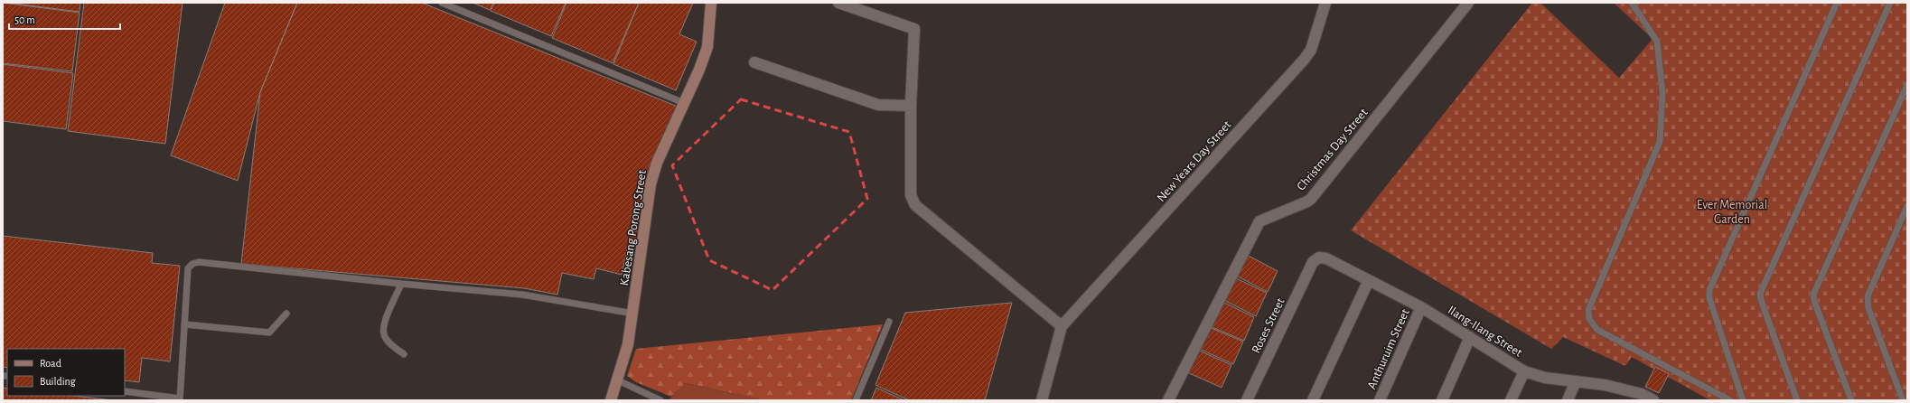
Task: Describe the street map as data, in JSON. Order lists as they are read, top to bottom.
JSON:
{
  "streets": {
    "main road": ["Kabesang Porong Street"],
    "street": [
      "Christmas Day Street",
      "New Years Day Street",
      "Roses Street",
      "Ilang-Ilang Street",
      "Anthuruim Street"
    ]
  },
  "crossings": [
    ["Roses Street", "Ilang-Ilang Street"],
    ["Ilang-Ilang Street", "Anthuruim Street"]
  ],
  "parks": ["Ever Memorial Garden"],
  "legend": ["Road", "Building"],
  "scale_bar": "50 m"
}
